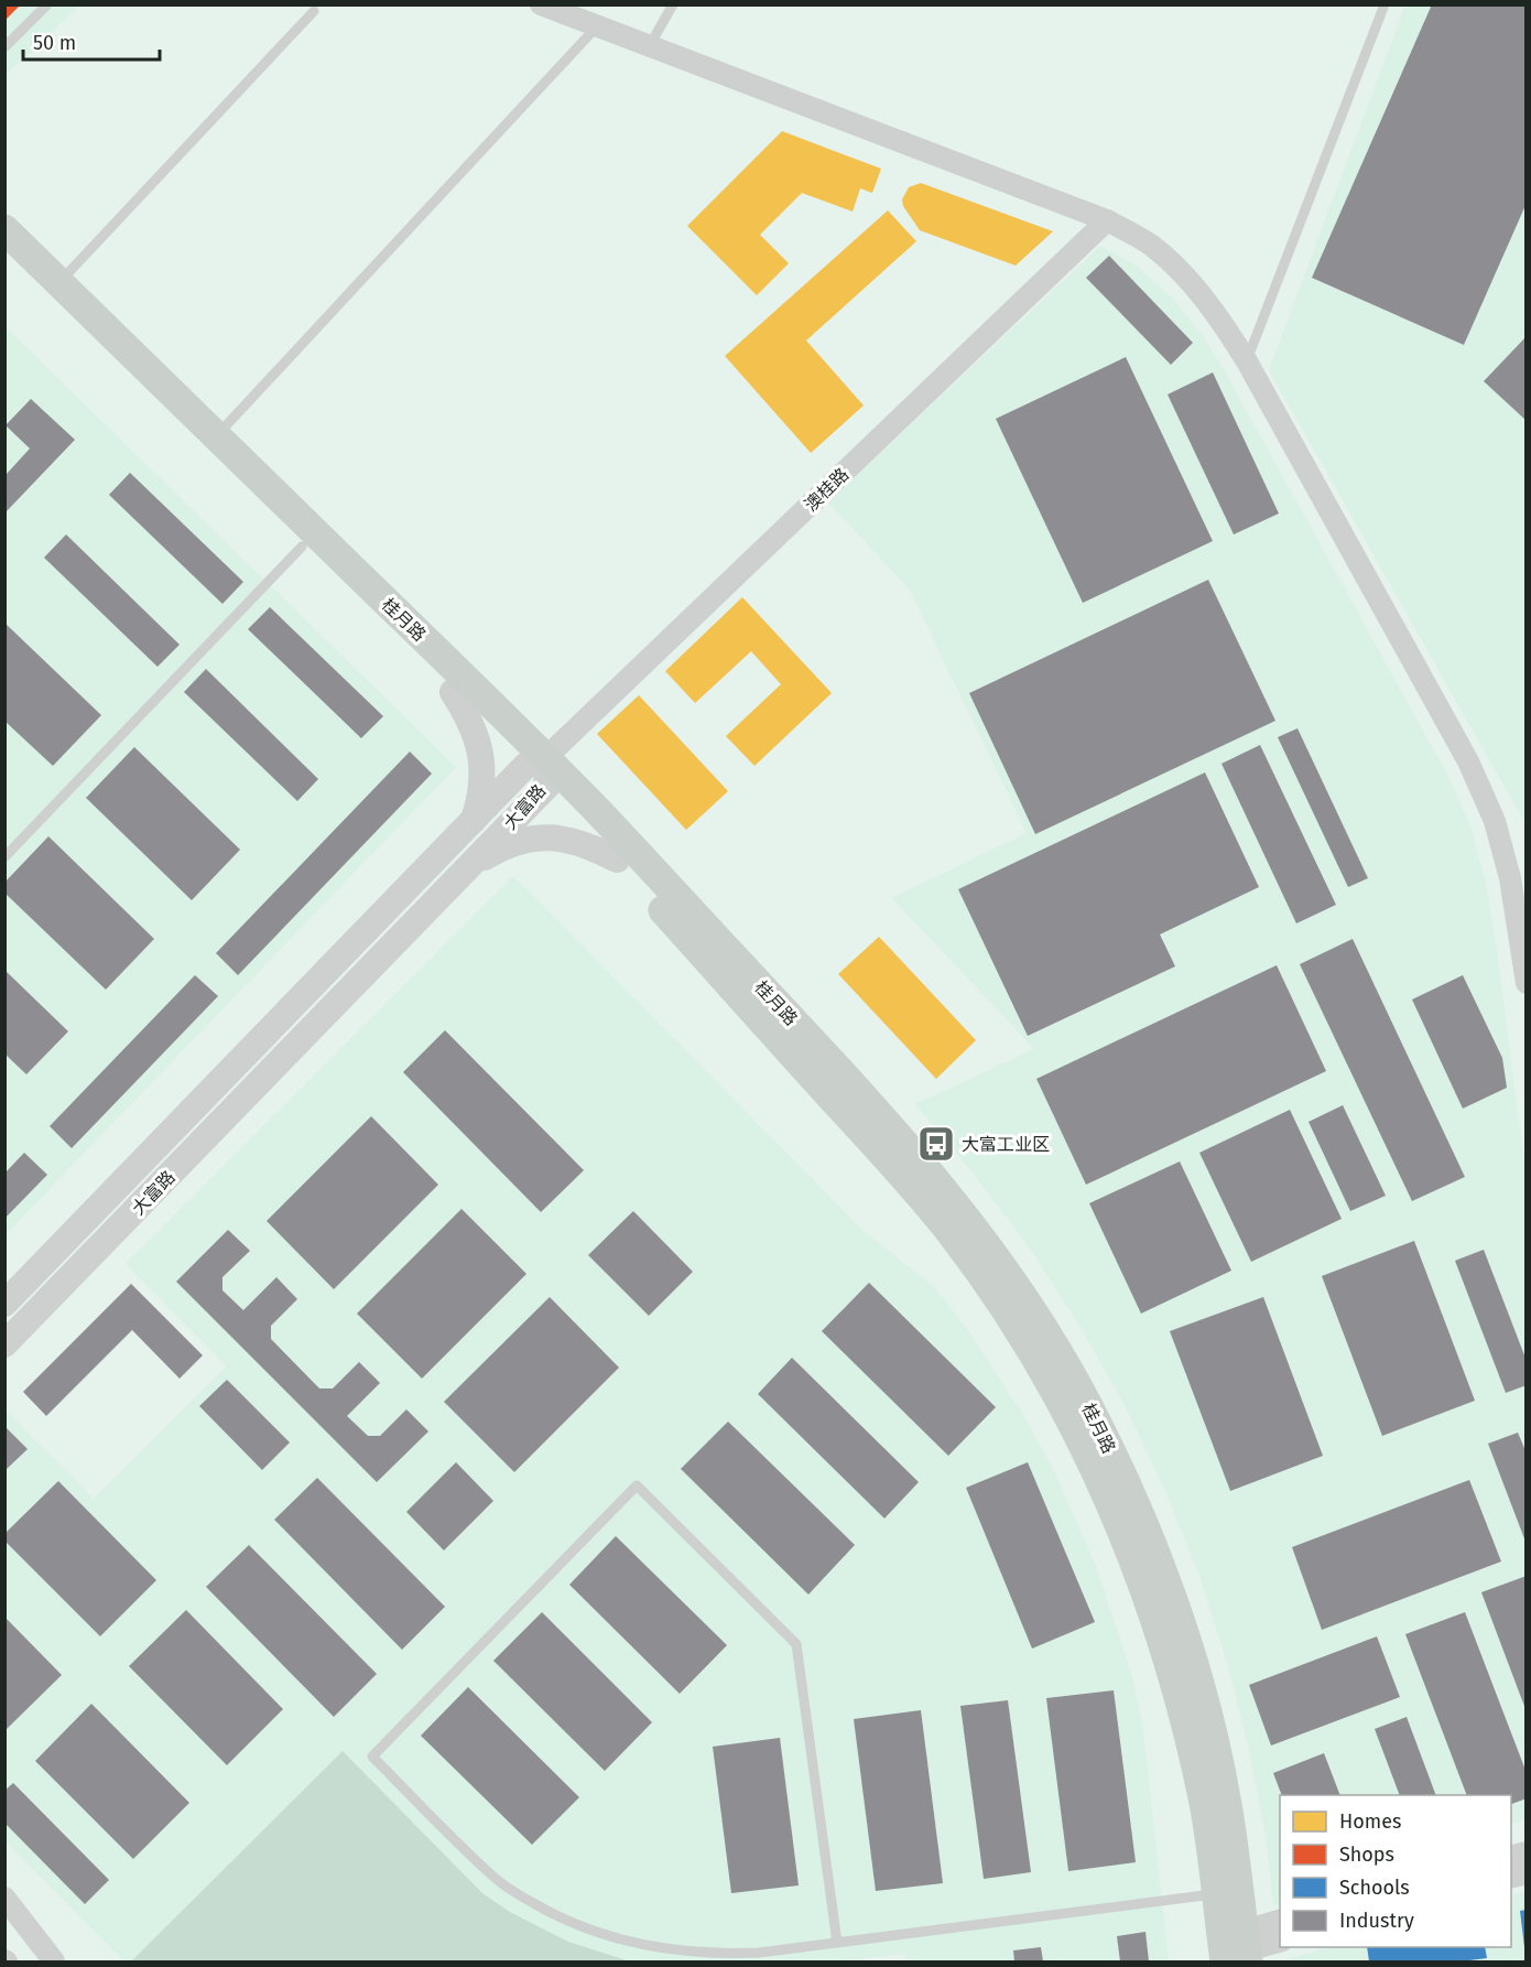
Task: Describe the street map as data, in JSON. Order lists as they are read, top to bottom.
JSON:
{
  "streets": {
    "main road": ["桂月路"],
    "street": ["澳桂路", "大富路"]
  },
  "crossings": [
    ["澳桂路", "桂月路"],
    ["澳桂路", "大富路"],
    ["桂月路", "大富路"]
  ],
  "places": {
    "bus stop": ["大富工业区"]
  },
  "legend": [
    "Homes",
    "Shops",
    "Schools",
    "Industry"
  ],
  "scale_bar": "50 m"
}
